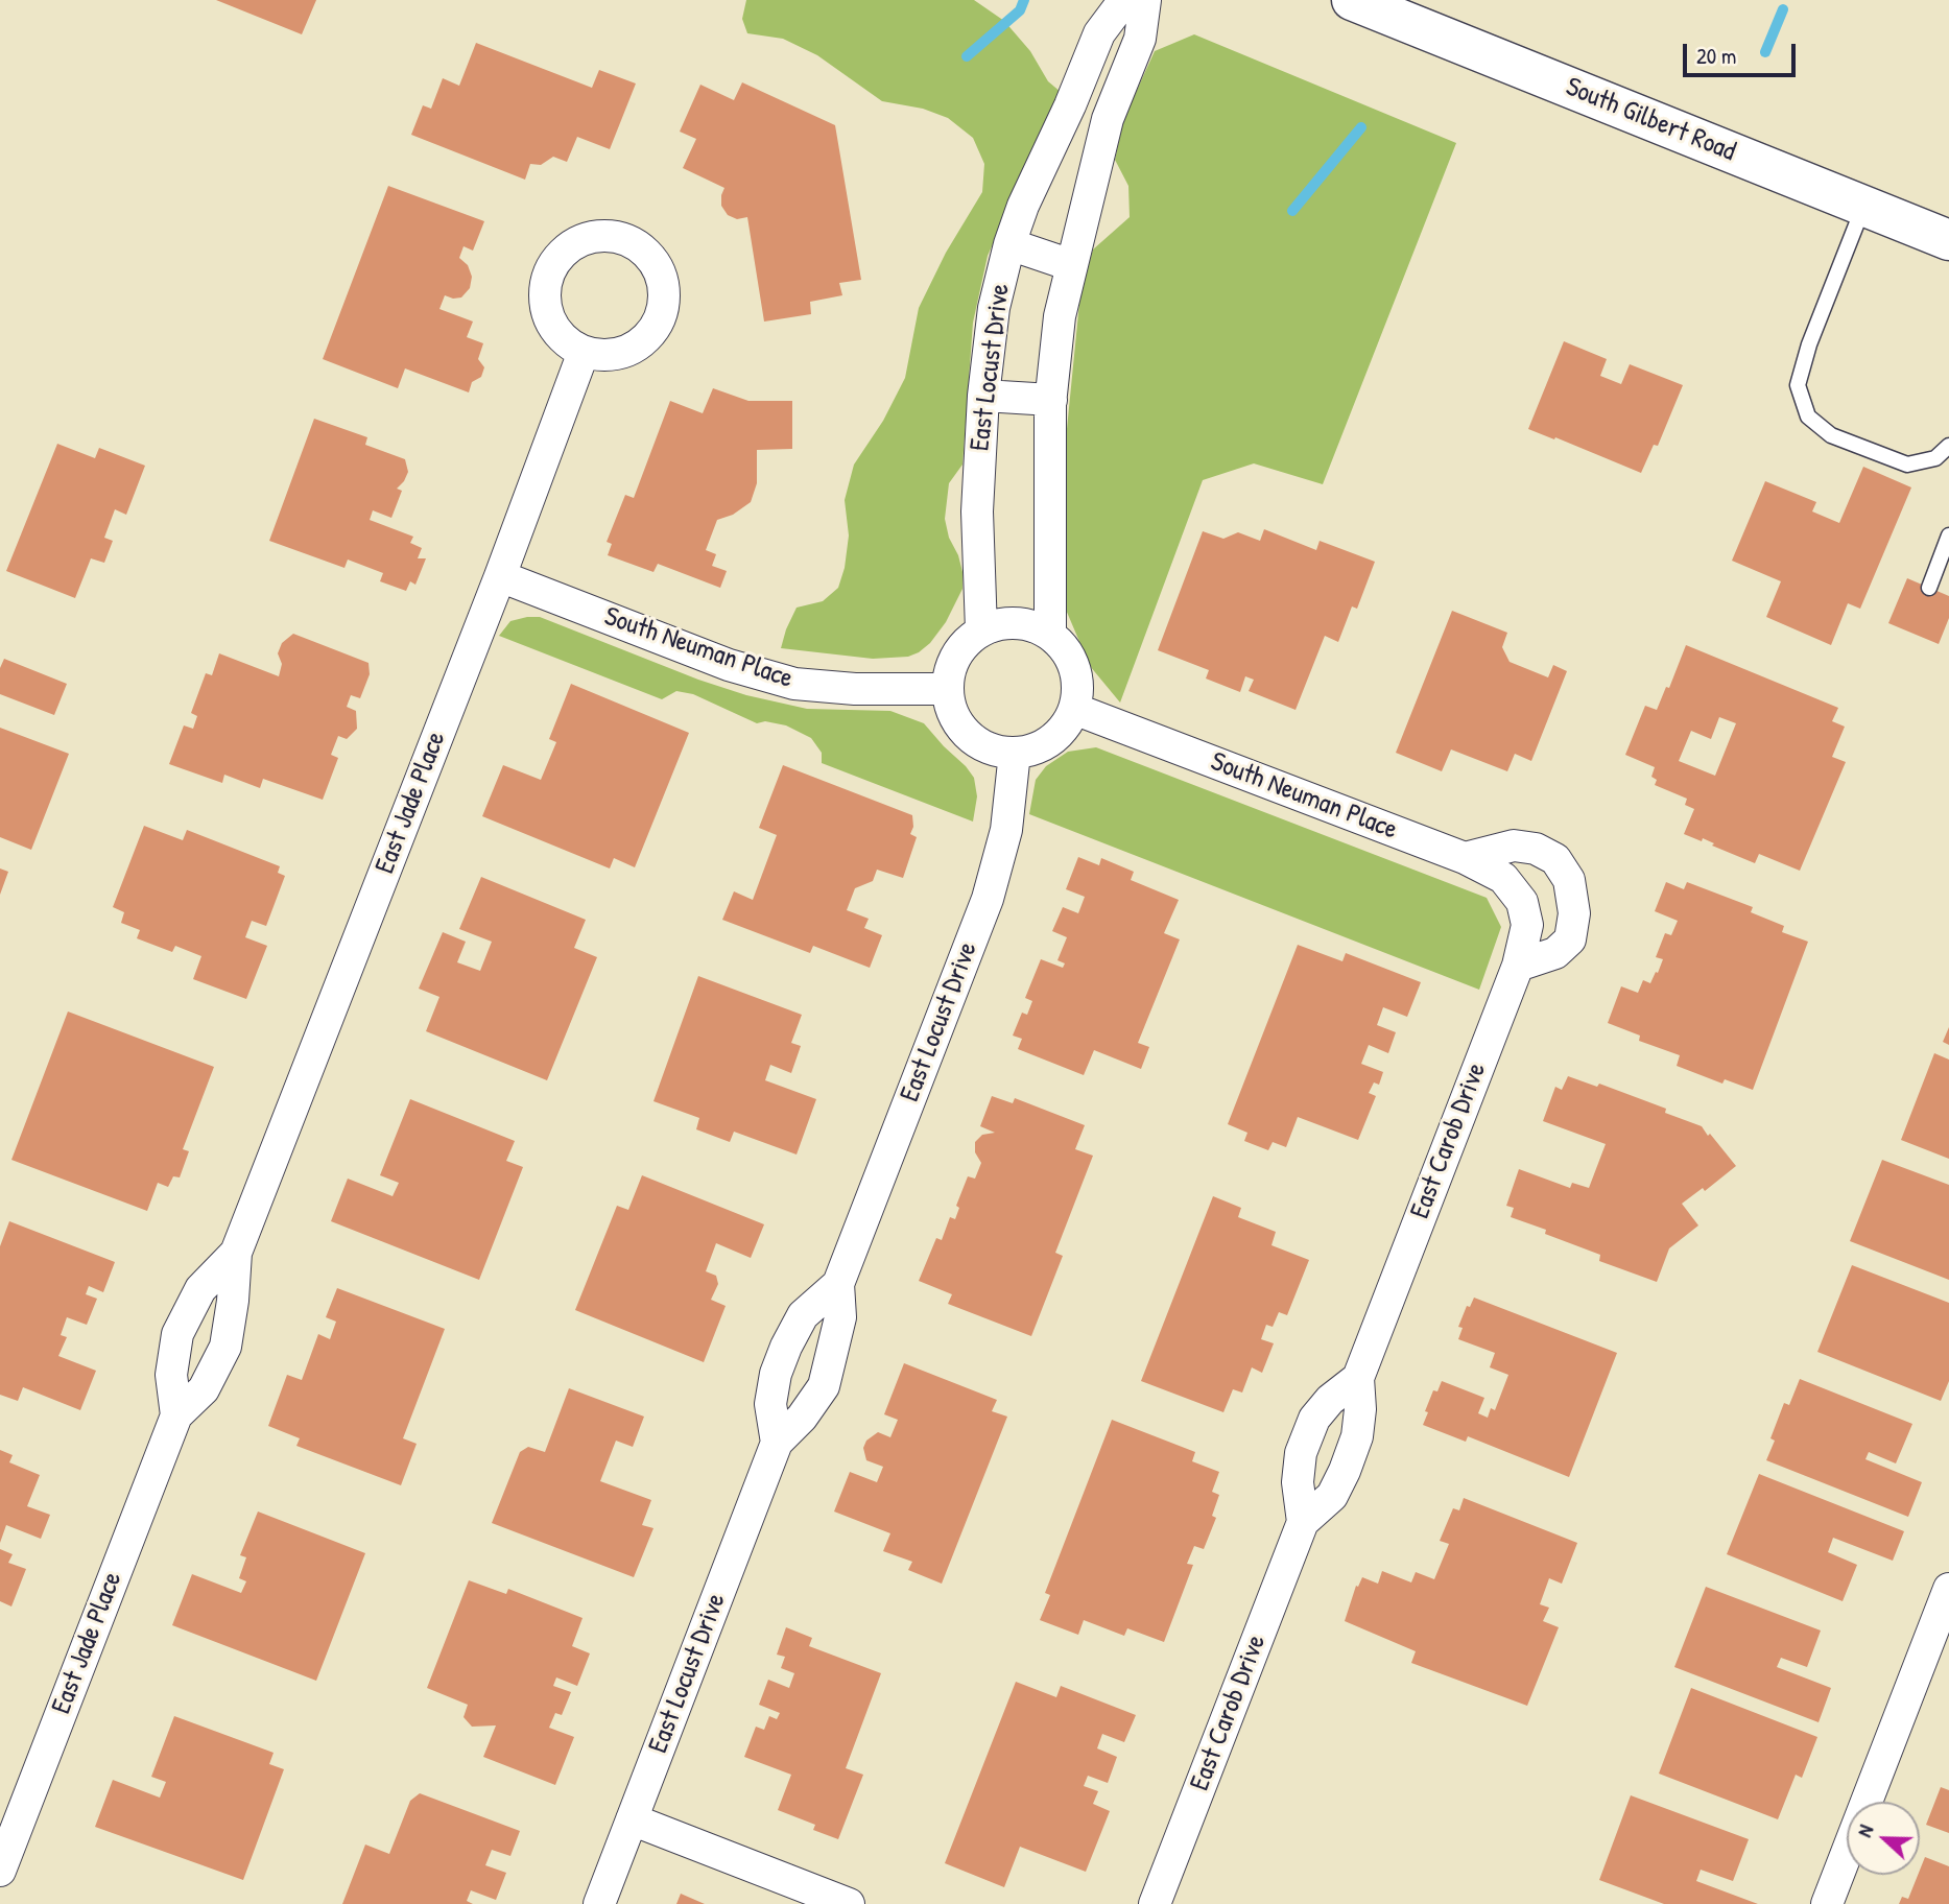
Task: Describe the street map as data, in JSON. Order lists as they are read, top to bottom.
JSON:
{
  "streets": {
    "main road": ["South Gilbert Road"],
    "street": [
      "East Locust Drive",
      "South Neuman Place",
      "East Jade Place",
      "East Carob Drive"
    ]
  },
  "crossings": [
    ["East Locust Drive", "South Neuman Place"],
    ["South Neuman Place", "East Jade Place"],
    ["South Neuman Place", "East Carob Drive"]
  ],
  "scale_bar": "20 m",
  "north": "left"
}
